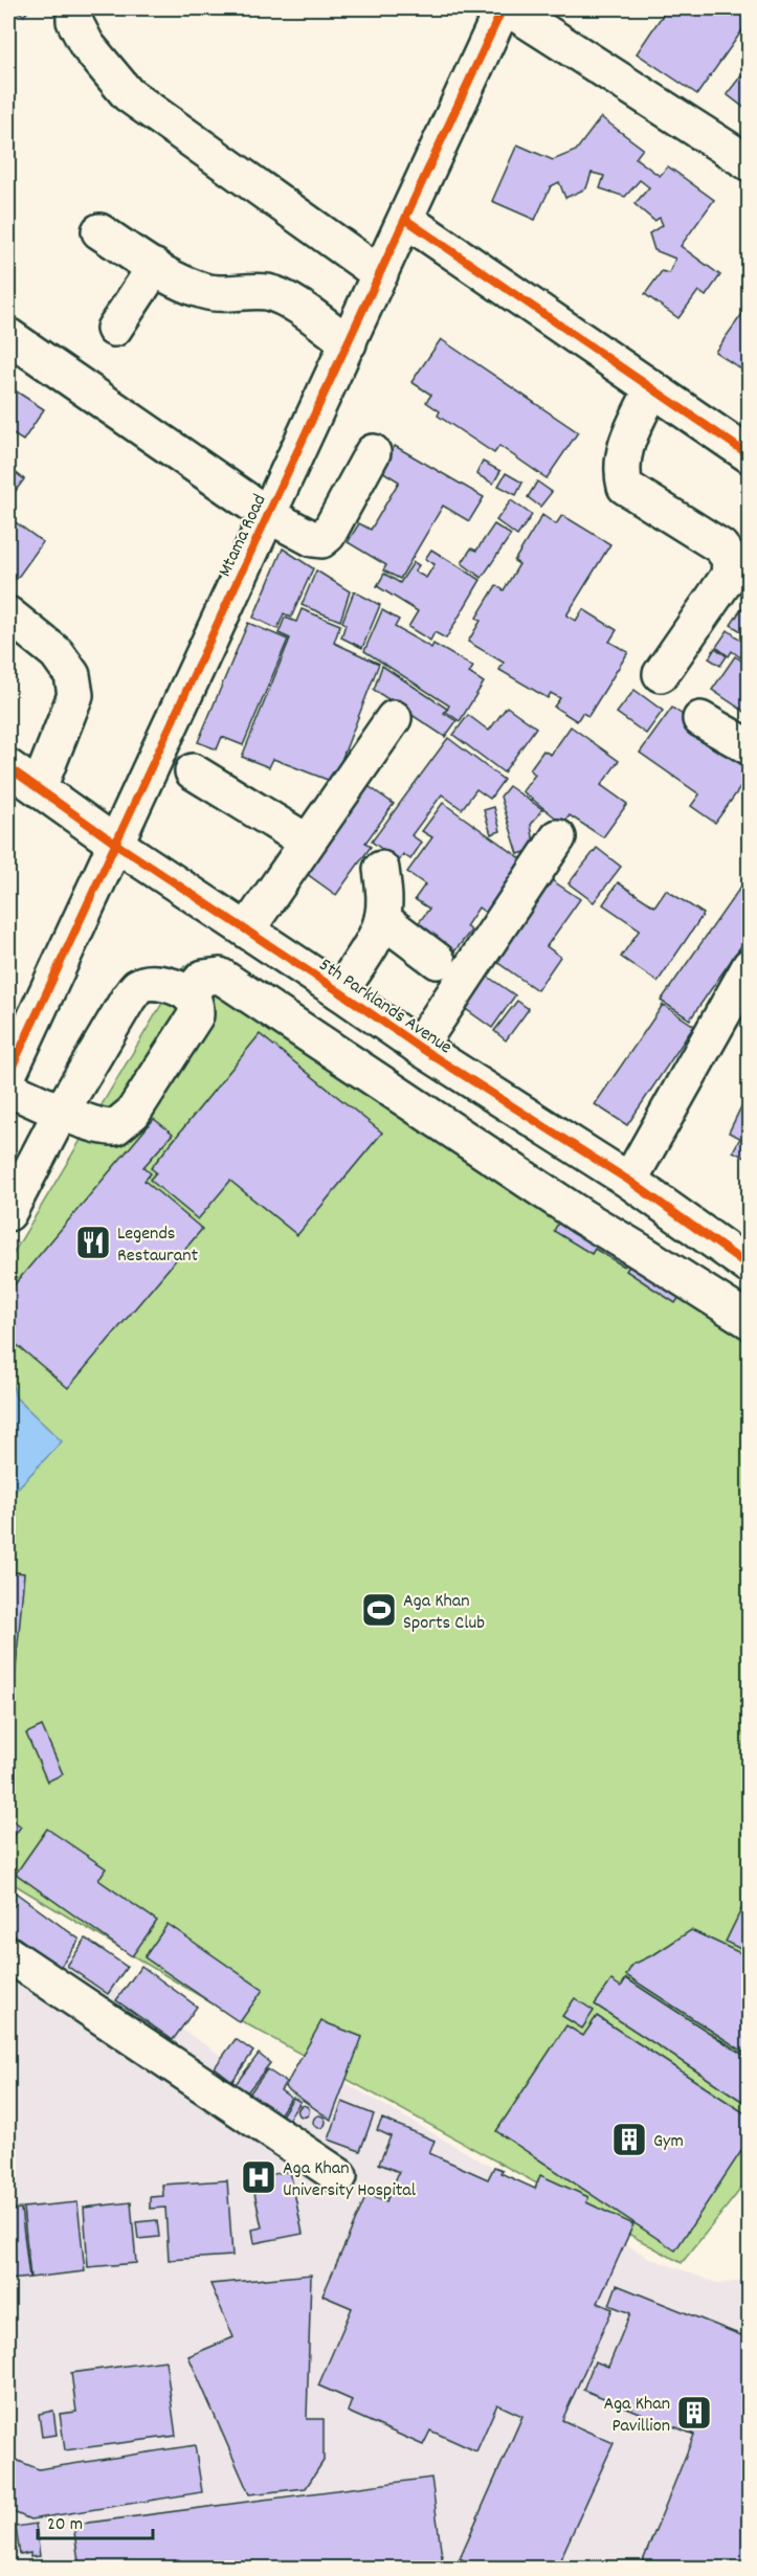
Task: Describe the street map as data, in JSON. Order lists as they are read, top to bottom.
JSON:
{
  "streets": {
    "street": ["Mtama Road", "5th Parklands Avenue"]
  },
  "crossings": [
    ["Mtama Road", "5th Parklands Avenue"]
  ],
  "places": {
    "restaurant": ["Legends Restaurant"],
    "sports": ["Aga Khan Sports Club"],
    "building": ["Gym", "Aga Khan Pavillion"],
    "hospital": ["Aga Khan University Hospital"]
  },
  "scale_bar": "20 m"
}
